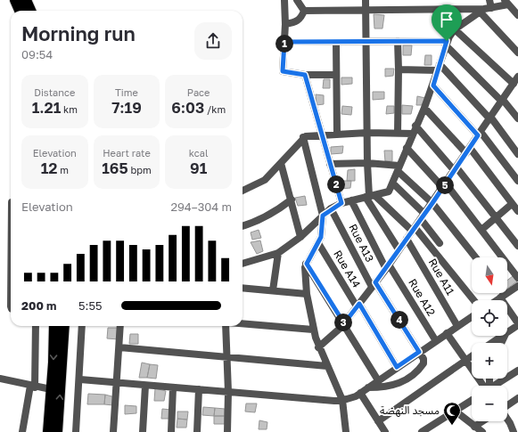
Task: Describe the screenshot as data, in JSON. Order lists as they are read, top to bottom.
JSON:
{
  "streets": {
    "street": [
      "Rue A13",
      "Rue A14",
      "Rue A11",
      "Rue A12"
    ]
  },
  "places": {
    "mosque": ["مسجد النهضة"]
  },
  "north": "bottom",
  "page": {
    "heading": ["Morning run", "09:54"],
    "pins": [
      "1",
      "2",
      "5",
      "4",
      "3"
    ],
    "stats": [
      ["Distance", "1.21 km"],
      ["Time", "7:19"],
      ["Pace", "6:03 /km"],
      ["Elevation", "12 m"],
      ["Heart rate", "165 bpm"],
      ["kcal", "91"]
    ],
    "chart": ["Elevation", "294–304 m"],
    "map_buttons": ["+", "−"],
    "list": [
      {
        "name": "200 m",
        "note": "5:55"
      }
    ]
  }
}
